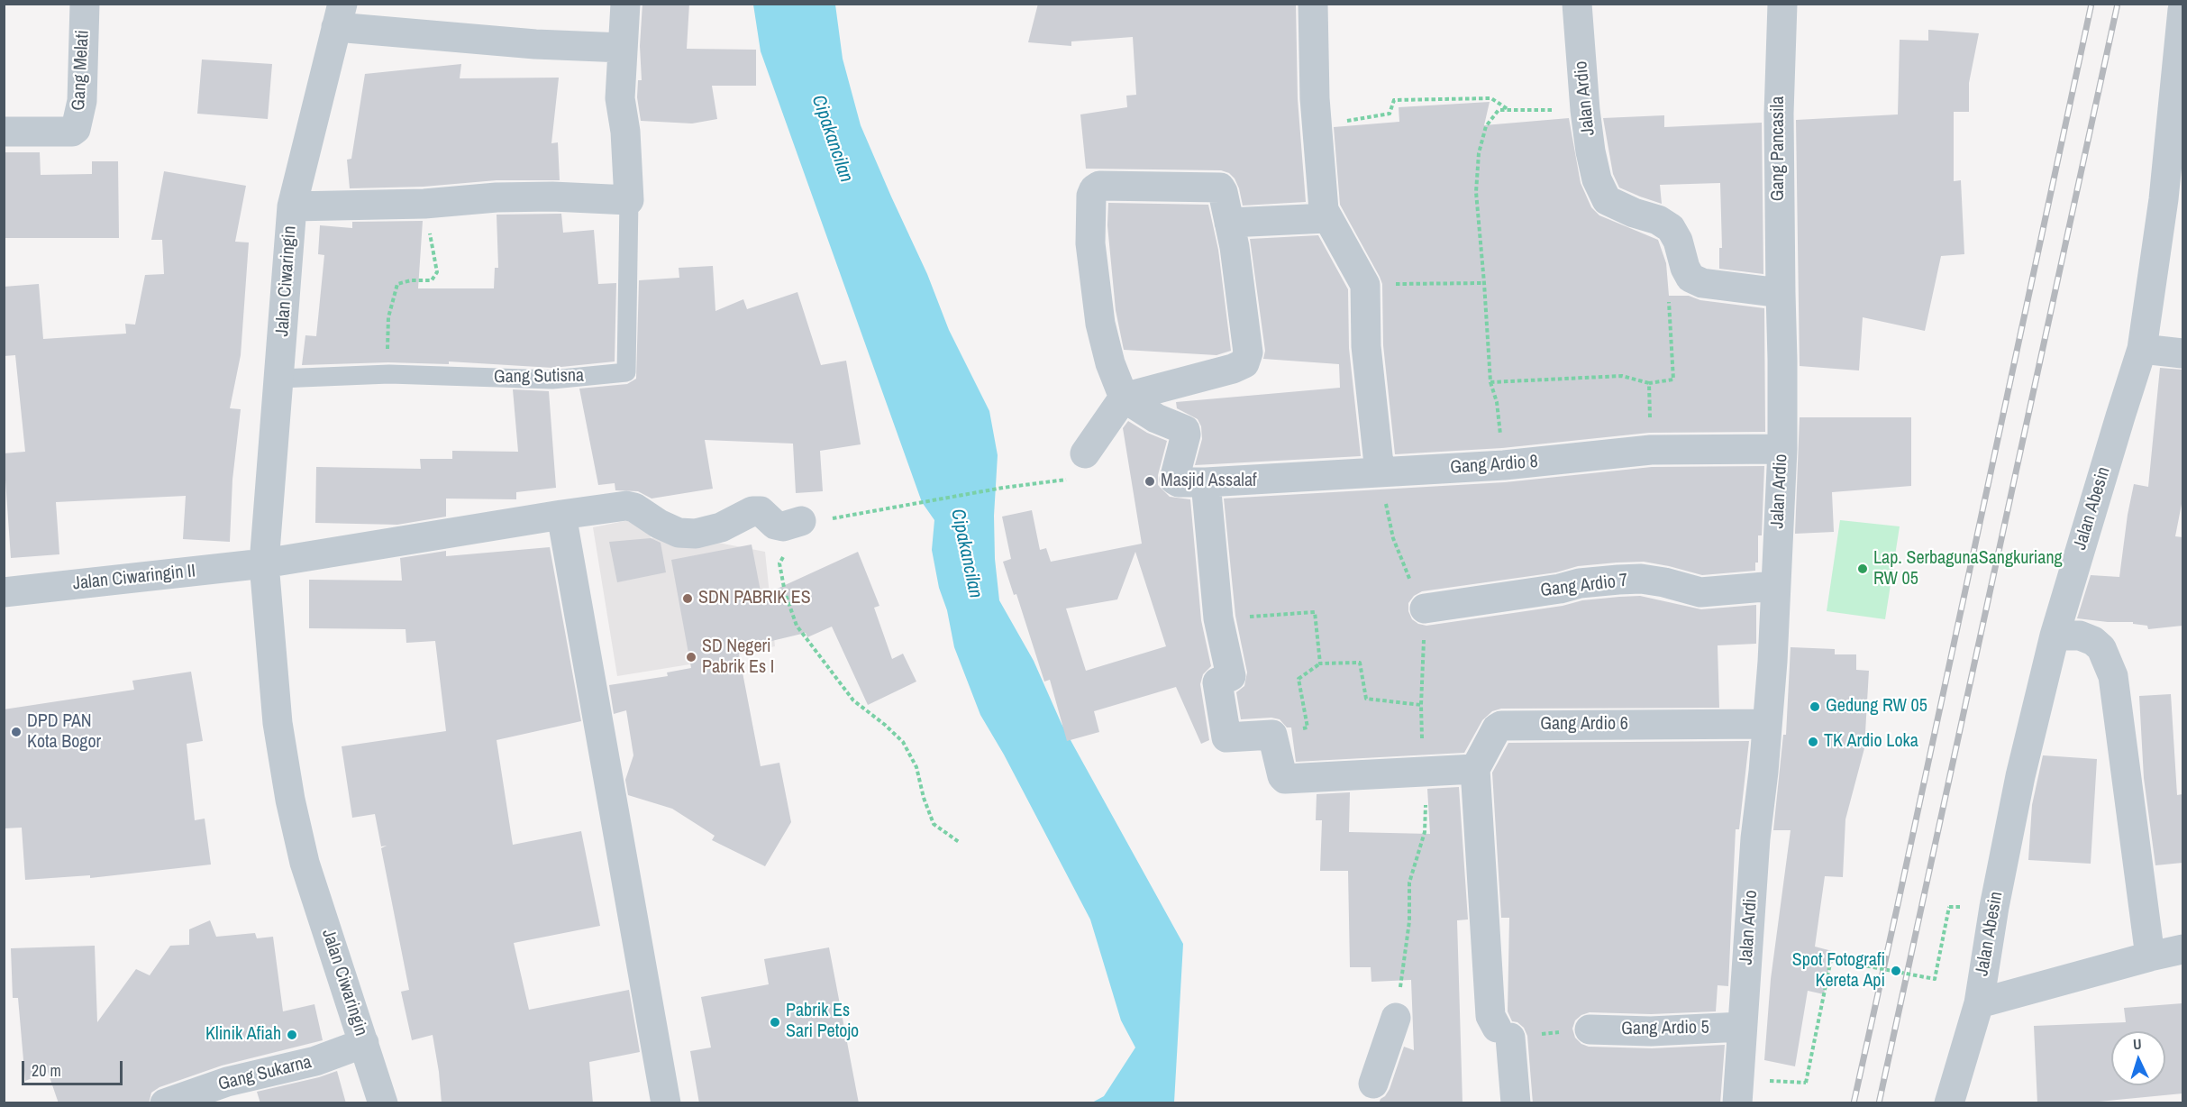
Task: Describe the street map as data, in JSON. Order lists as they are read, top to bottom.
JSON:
{
  "streets": {
    "street": [
      "Gang Melati",
      "Jalan Ardio",
      "Gang Pancasila",
      "Jalan Ciwaringin",
      "Gang Ardio 8",
      "Jalan Abesin",
      "Jalan Ciwaringin II",
      "Gang Ardio 7",
      "Gang Ardio 6",
      "Gang Ardio 5",
      "Gang Sukarna"
    ],
    "lane": ["Gang Sutisna"]
  },
  "crossings": [
    ["Jalan Ardio", "Gang Pancasila"],
    ["Jalan Ardio", "Gang Ardio 8"],
    ["Jalan Ardio", "Gang Ardio 7"],
    ["Jalan Ardio", "Gang Ardio 6"],
    ["Jalan Ardio", "Gang Ardio 5"],
    ["Jalan Ciwaringin", "Gang Sutisna"],
    ["Jalan Ciwaringin", "Jalan Ciwaringin II"],
    ["Jalan Ciwaringin", "Gang Sukarna"]
  ],
  "water": ["Cipakancilan"],
  "places": [
    "Masjid Assalaf",
    "Lap. SerbagunaSangkuriang RW 05",
    "SDN PABRIK ES",
    "SD Negeri Pabrik Es I",
    "Gedung RW 05",
    "DPD PAN Kota Bogor",
    "TK Ardio Loka",
    "Spot Fotografi Kereta Api",
    "Pabrik Es Sari Petojo",
    "Klinik Afiah"
  ],
  "scale_bar": "20 m",
  "north": "top"
}
